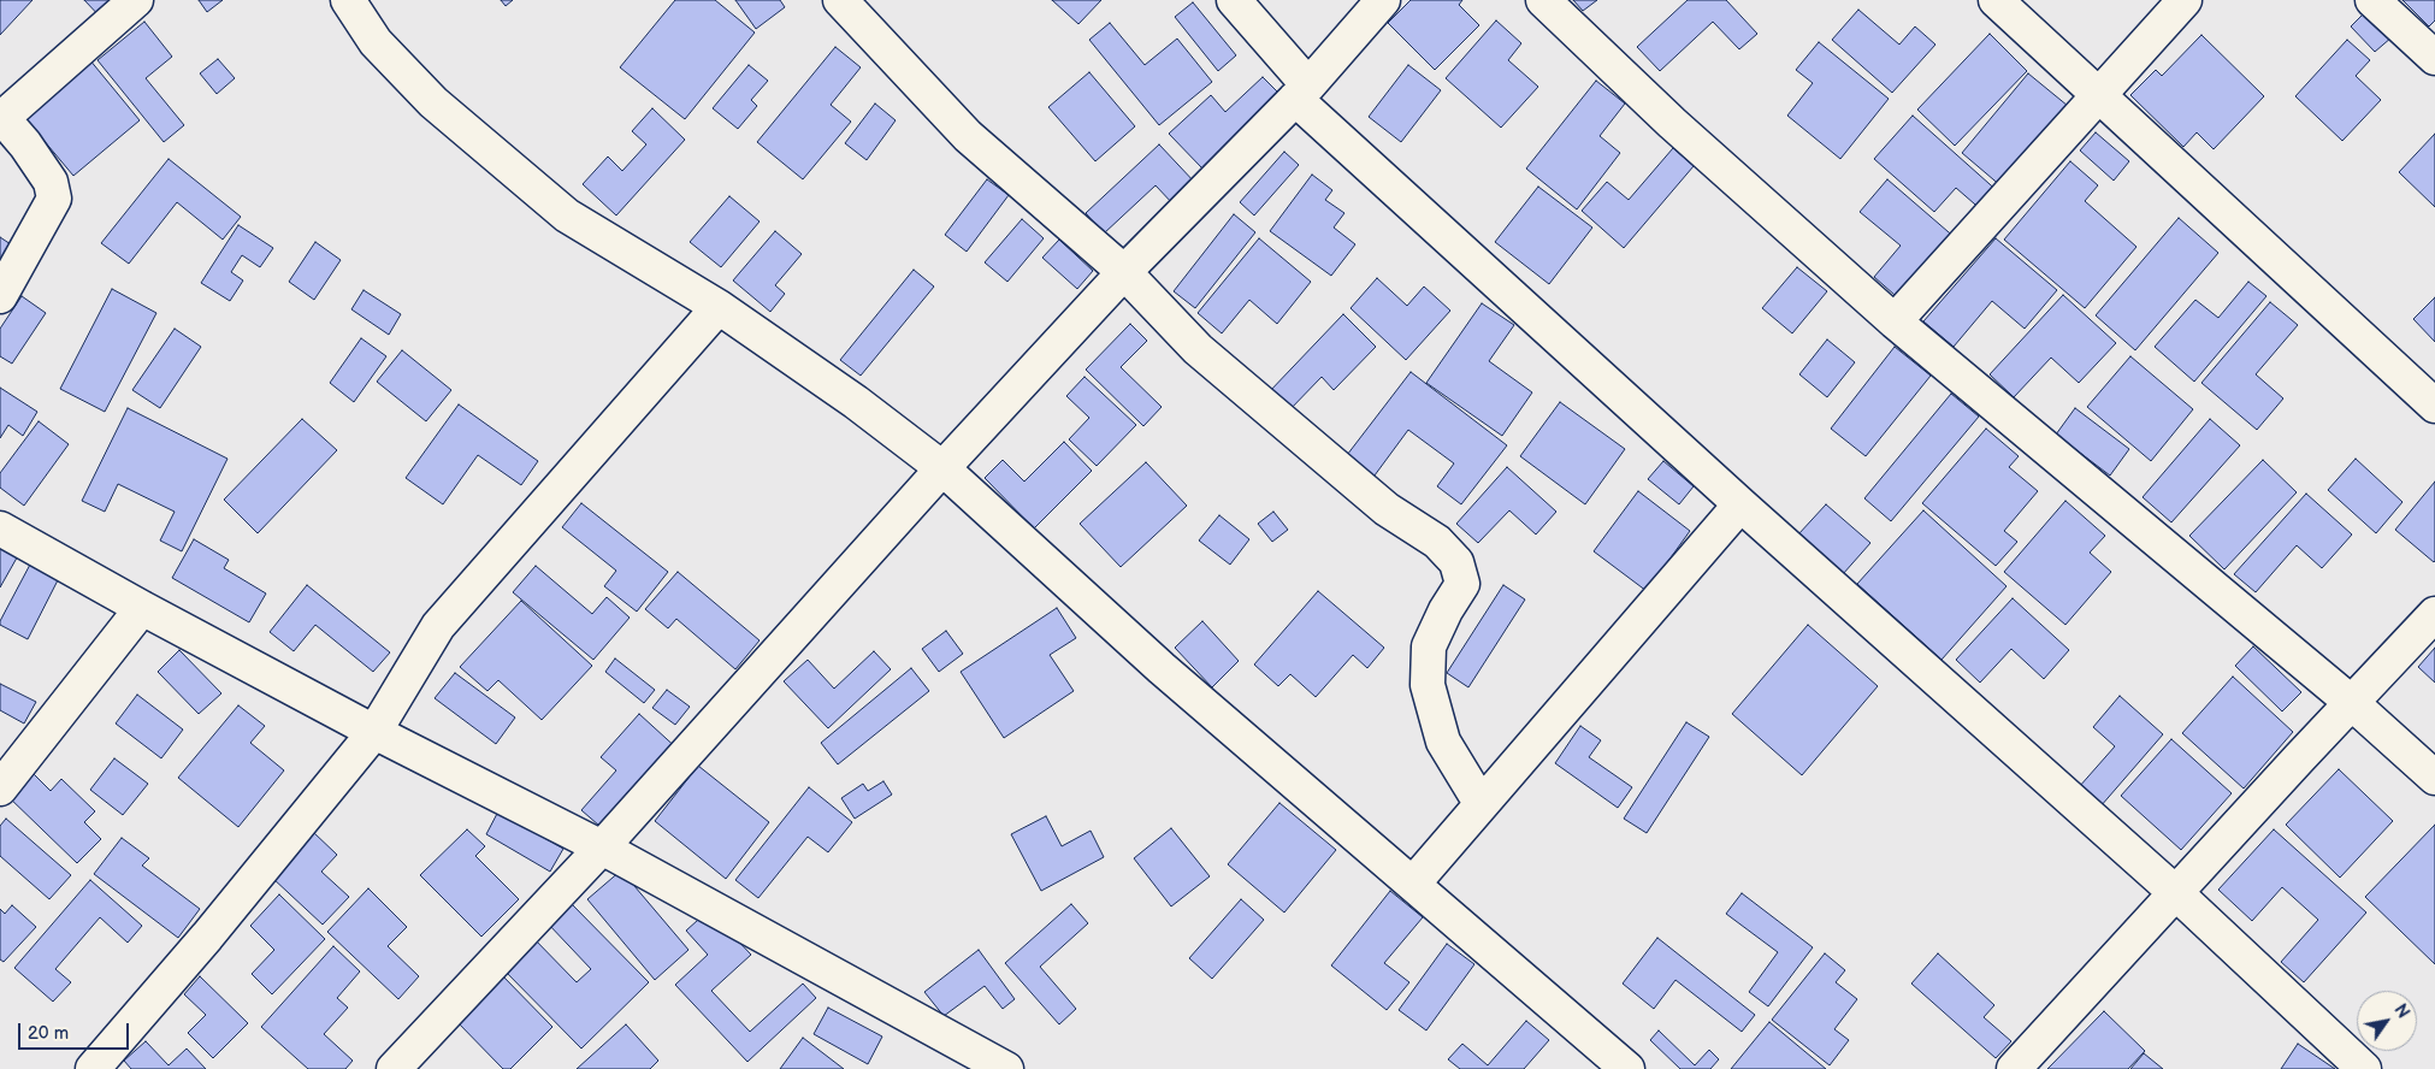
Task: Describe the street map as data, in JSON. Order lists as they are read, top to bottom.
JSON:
{
  "scale_bar": "20 m",
  "north": "top right"
}
